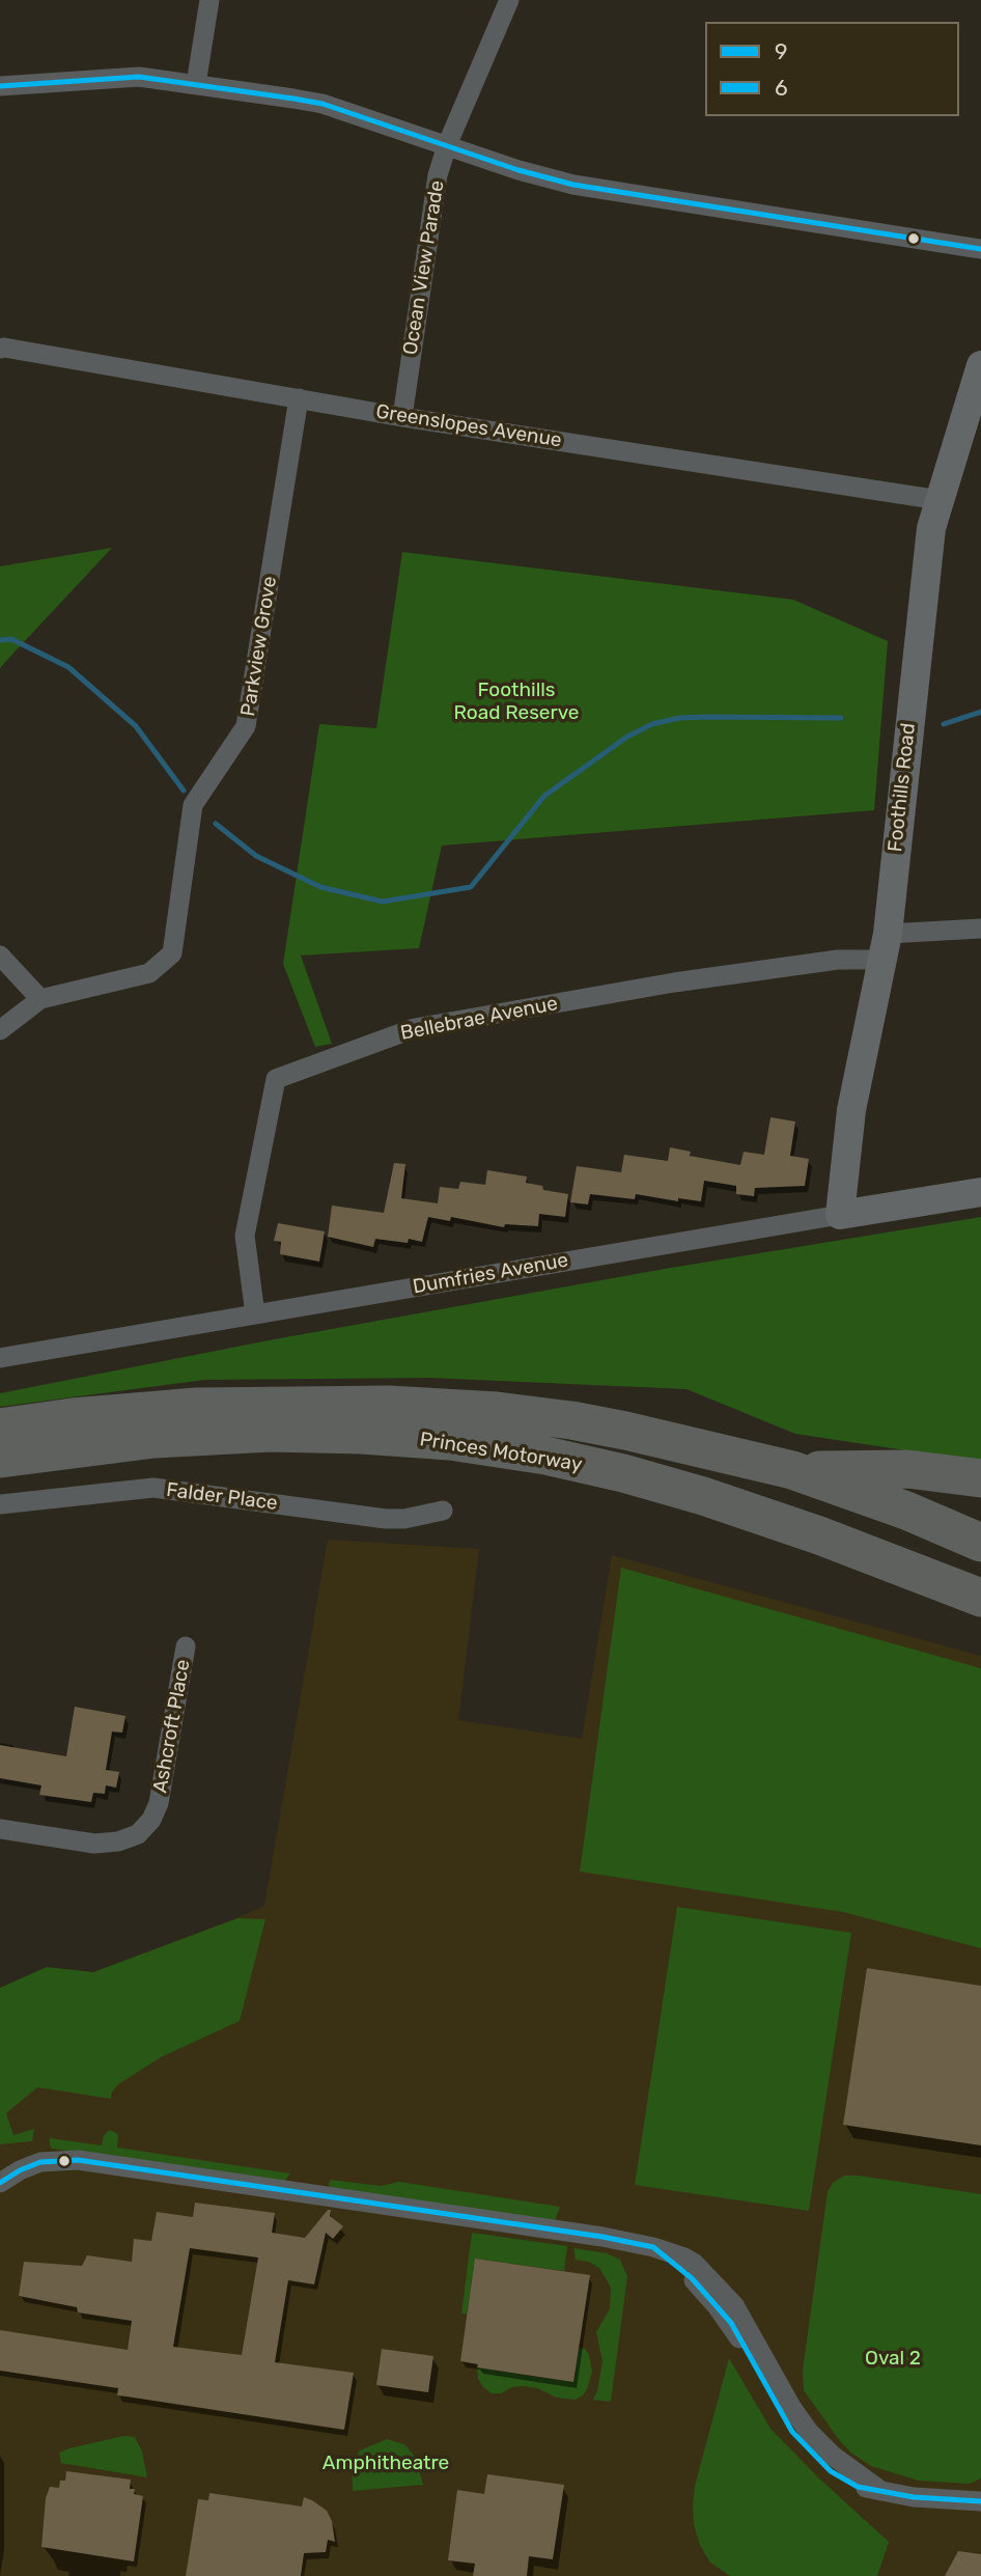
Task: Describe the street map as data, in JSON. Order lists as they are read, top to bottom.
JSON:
{
  "streets": {
    "highway": ["Princes Motorway"],
    "street": [
      "Ocean View Parade",
      "Greenslopes Avenue",
      "Parkview Grove",
      "Foothills Road",
      "Bellebrae Avenue",
      "Dumfries Avenue",
      "Falder Place",
      "Ashcroft Place"
    ]
  },
  "crossings": [
    ["Ocean View Parade", "Greenslopes Avenue"],
    ["Greenslopes Avenue", "Parkview Grove"],
    ["Greenslopes Avenue", "Foothills Road"],
    ["Foothills Road", "Bellebrae Avenue"],
    ["Foothills Road", "Dumfries Avenue"],
    ["Bellebrae Avenue", "Dumfries Avenue"]
  ],
  "parks": ["Foothills Road Reserve", "Oval 2", "Amphitheatre"],
  "lines": ["transit line 6", "transit line 9"],
  "legend": ["9", "6"]
}
